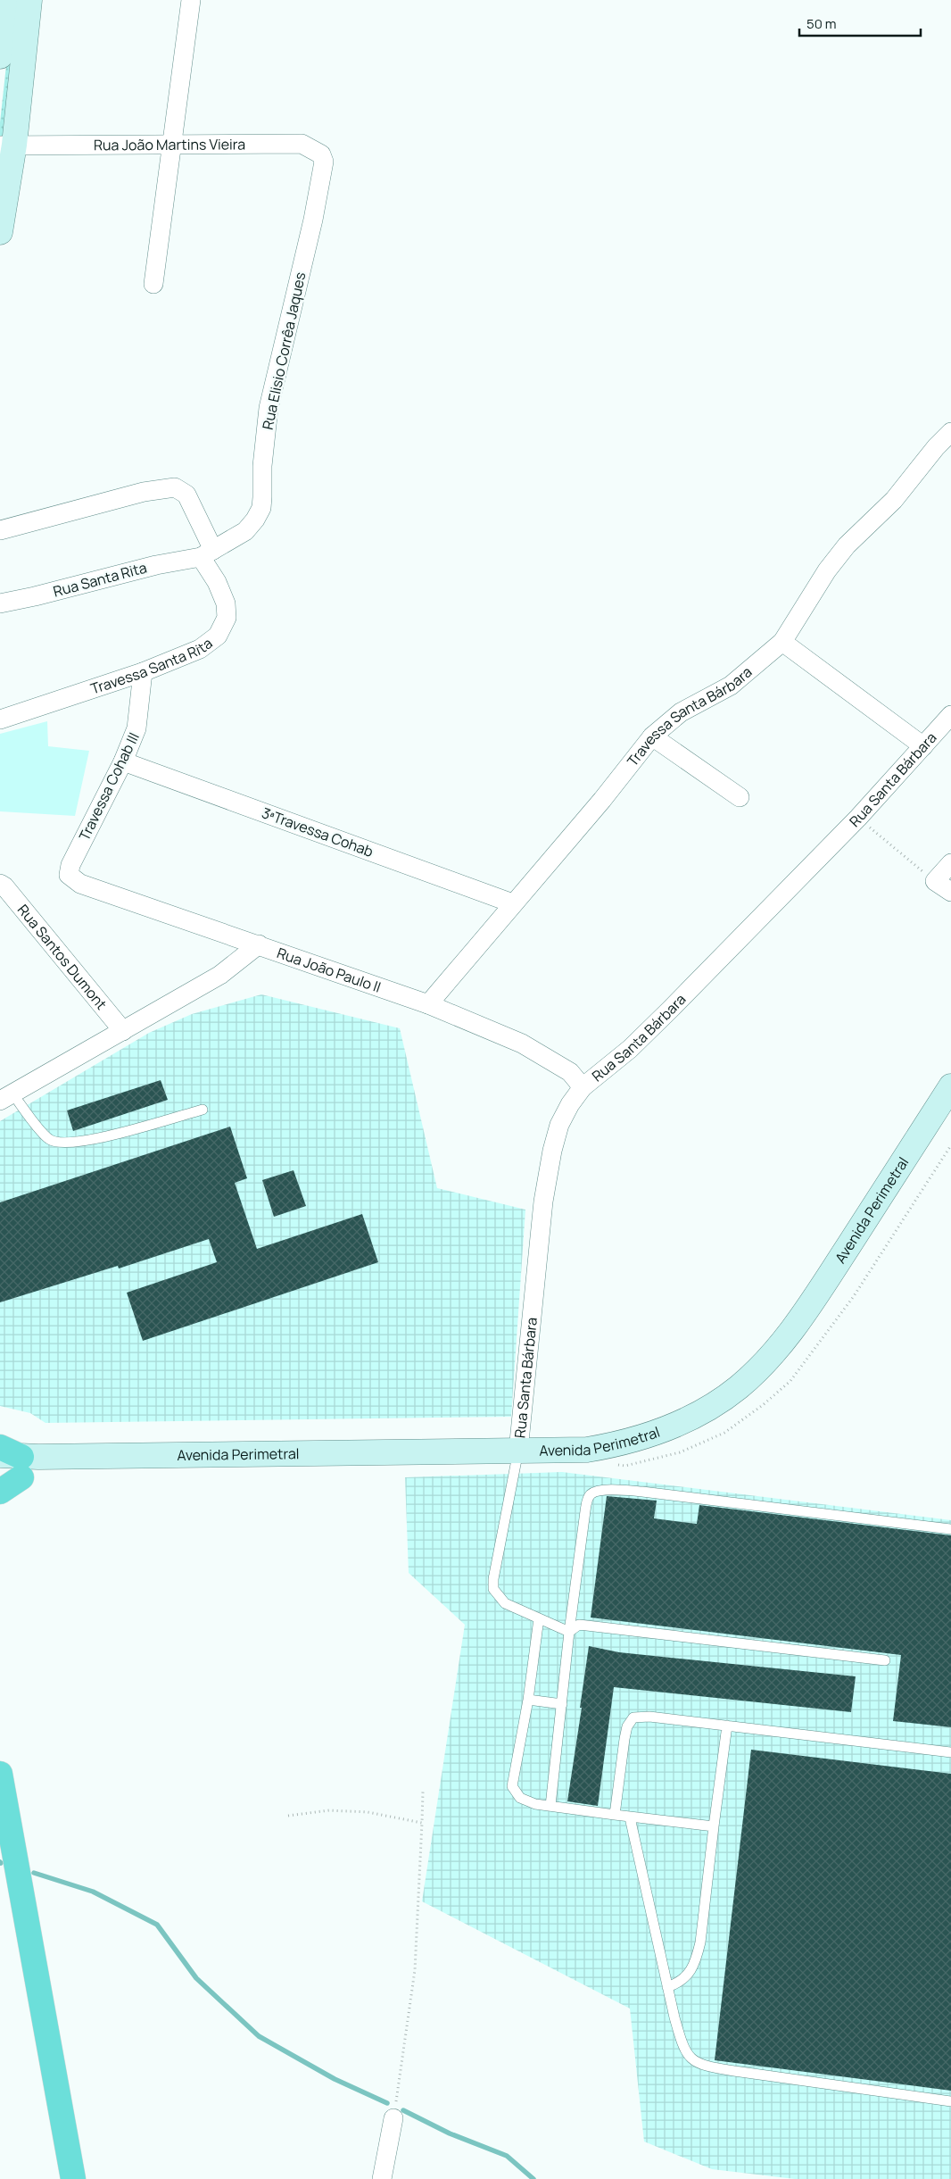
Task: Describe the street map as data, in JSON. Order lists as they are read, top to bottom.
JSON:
{
  "streets": {
    "main road": ["Avenida Perimetral"],
    "street": [
      "Rua João Martins Vieira",
      "Rua Elisio Corrêa Jaques",
      "Rua Santa Rita",
      "Travessa Santa Rita",
      "Travessa Santa Bárbara",
      "Rua Santa Bárbara",
      "Travessa Cohab III",
      "3ªTravessa Cohab",
      "Rua Santos Dumont",
      "Rua João Paulo II"
    ]
  },
  "crossings": [
    ["Rua João Martins Vieira", "Rua Elisio Corrêa Jaques"],
    ["Rua Elisio Corrêa Jaques", "Rua Santa Rita"],
    ["Rua Elisio Corrêa Jaques", "Travessa Santa Rita"],
    ["Rua Santa Rita", "Travessa Santa Rita"],
    ["Travessa Santa Rita", "Travessa Cohab III"],
    ["Travessa Santa Bárbara", "3ªTravessa Cohab"],
    ["Travessa Santa Bárbara", "Rua João Paulo II"],
    ["Rua Santa Bárbara", "Rua João Paulo II"],
    ["Rua Santa Bárbara", "Avenida Perimetral"],
    ["Travessa Cohab III", "3ªTravessa Cohab"],
    ["Travessa Cohab III", "Rua João Paulo II"]
  ],
  "scale_bar": "50 m"
}
